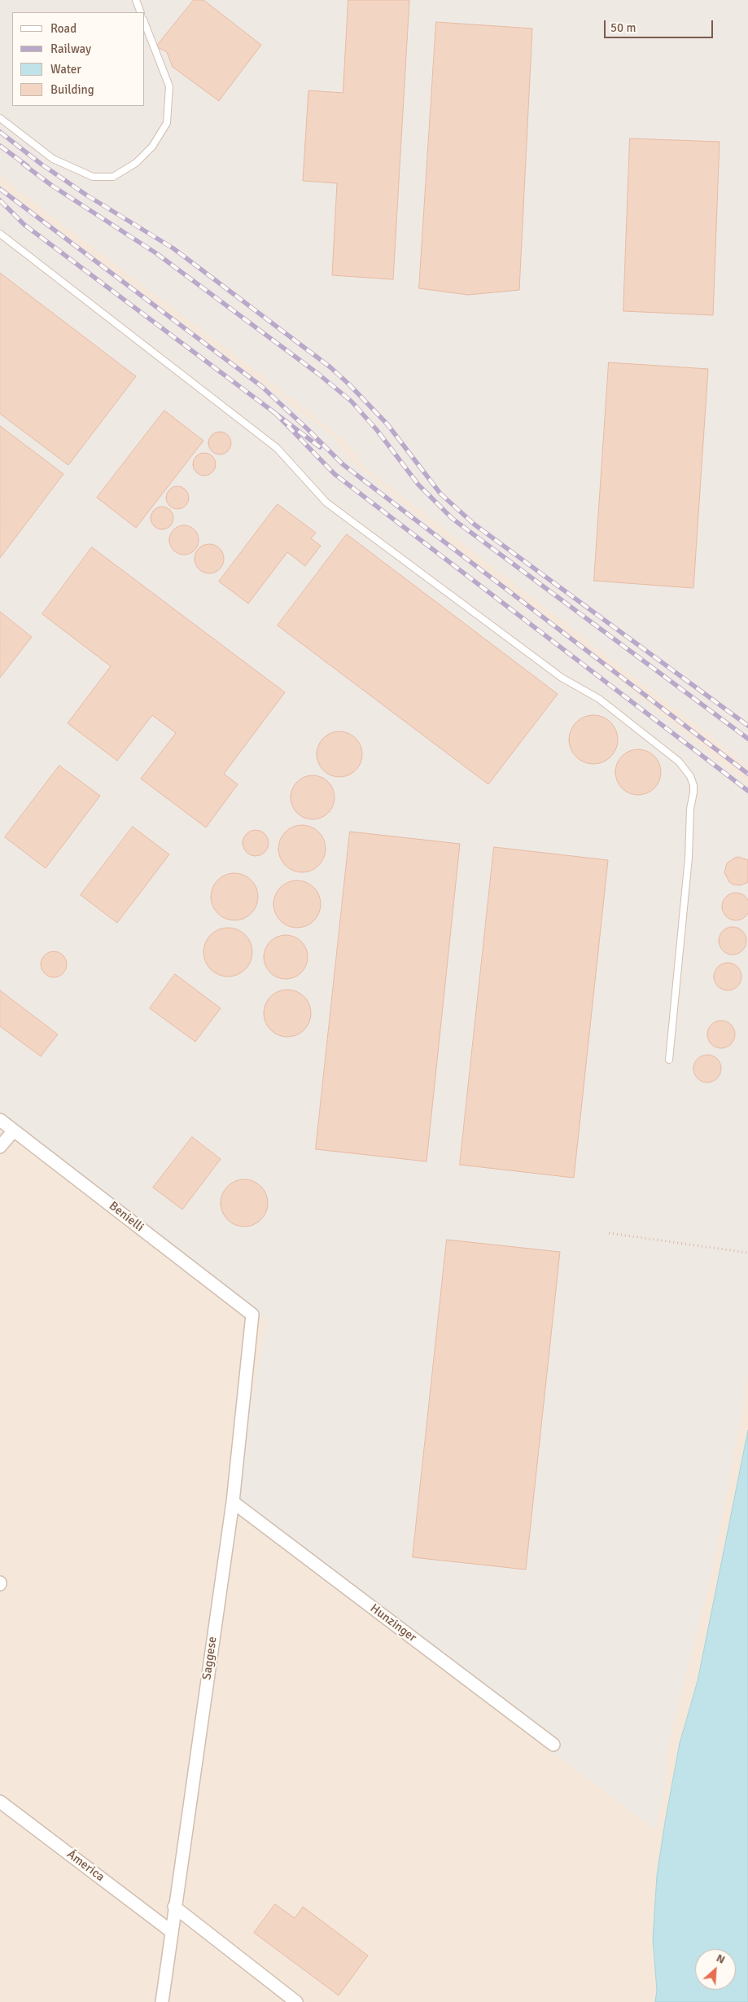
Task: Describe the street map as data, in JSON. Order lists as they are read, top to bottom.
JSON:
{
  "streets": {
    "street": [
      "Benielli",
      "Hunzinger",
      "Saggese",
      "Ámerica"
    ]
  },
  "crossings": [
    ["Benielli", "Saggese"],
    ["Hunzinger", "Saggese"],
    ["Saggese", "Ámerica"]
  ],
  "legend": [
    "Road",
    "Railway",
    "Water",
    "Building"
  ],
  "scale_bar": "50 m",
  "north": "top right"
}
